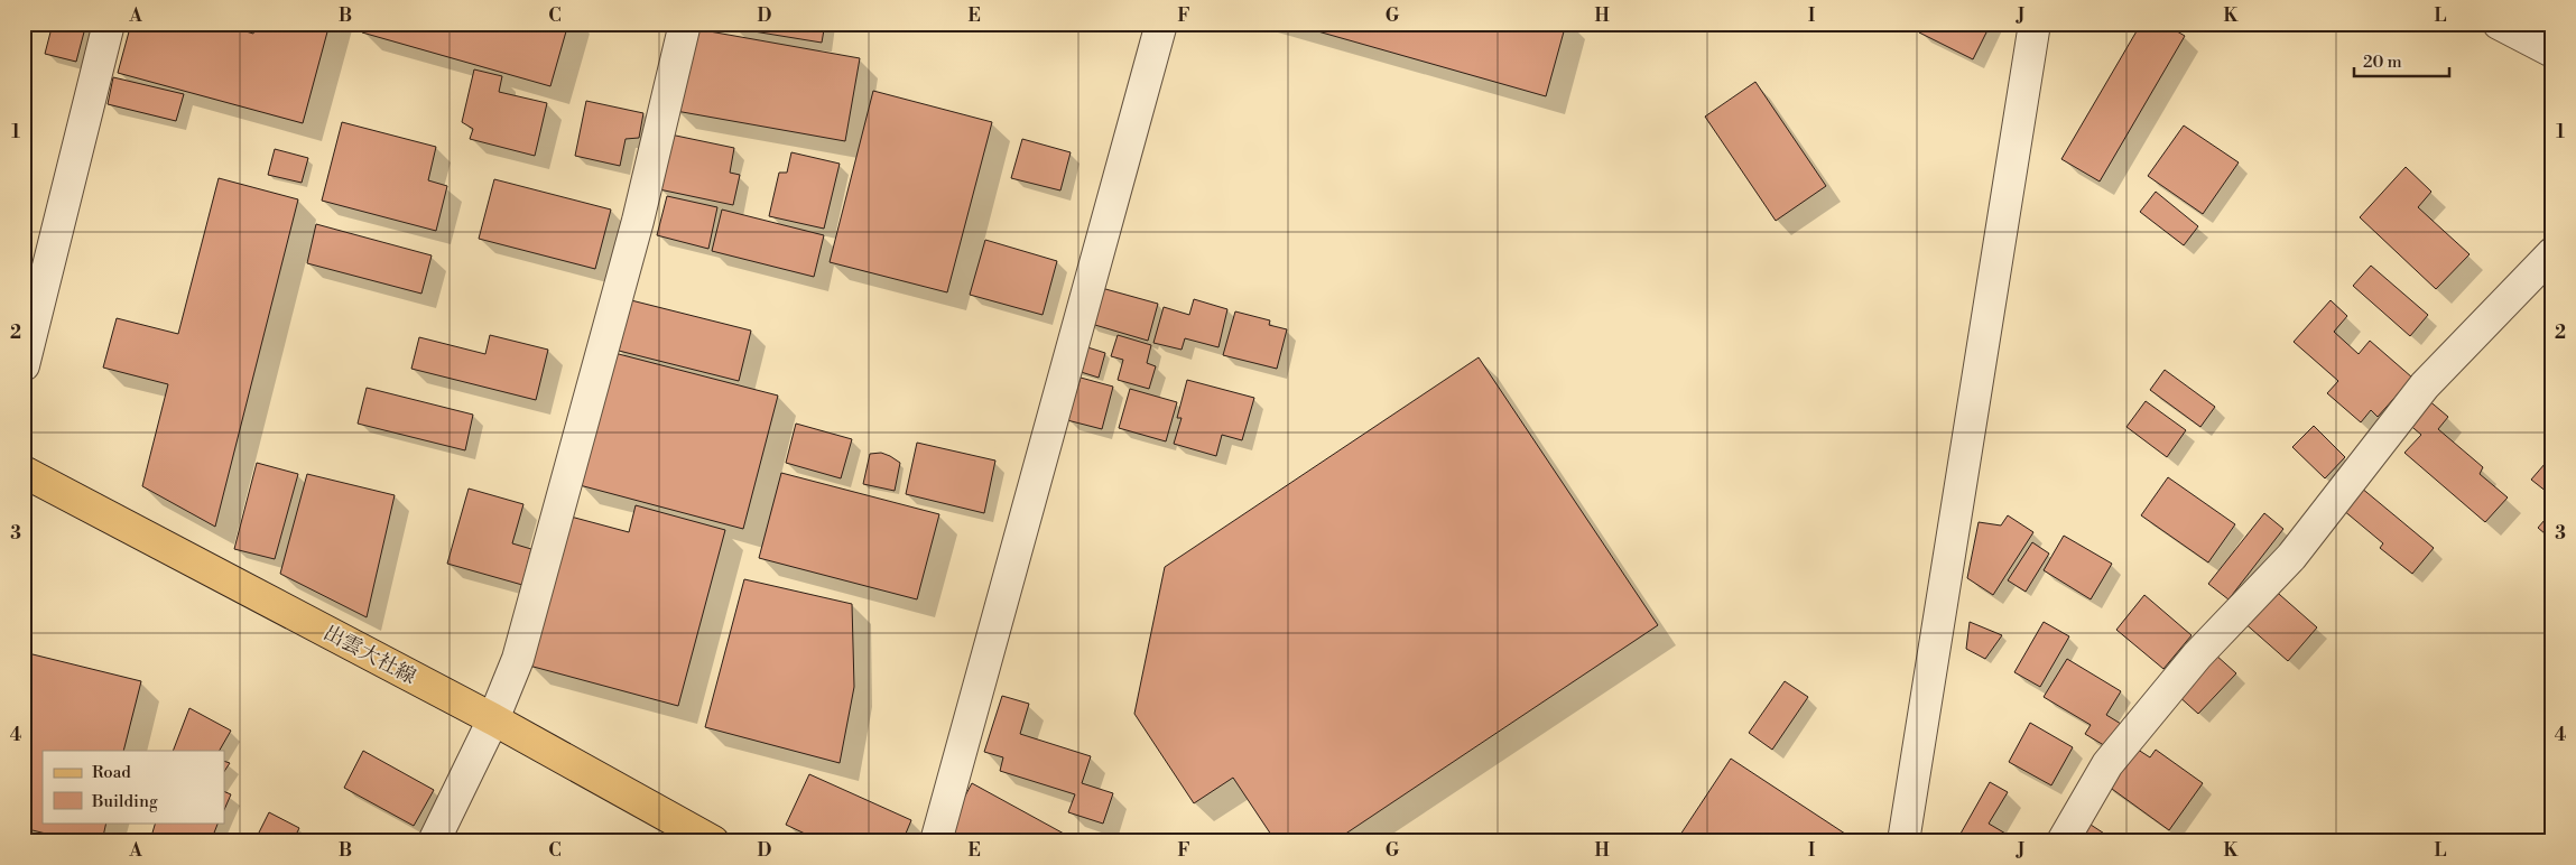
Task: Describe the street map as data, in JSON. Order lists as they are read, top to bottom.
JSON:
{
  "streets": {
    "main road": ["出雲大社線"]
  },
  "legend": ["Road", "Building"],
  "scale_bar": "20 m",
  "grid": {
    "columns": [
      "A",
      "B",
      "C",
      "D",
      "E",
      "F",
      "G",
      "H",
      "I",
      "J",
      "K",
      "L"
    ],
    "rows": [
      "1",
      "2",
      "3",
      "4"
    ]
  }
}
